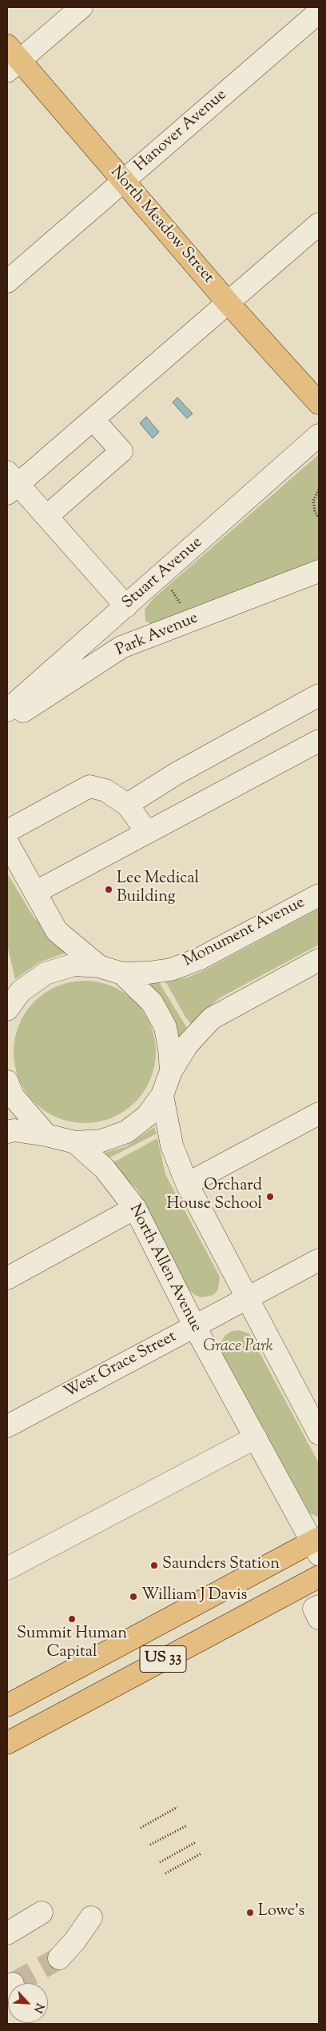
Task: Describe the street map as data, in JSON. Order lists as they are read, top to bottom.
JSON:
{
  "streets": {
    "main road": ["North Meadow Street", "US 33"],
    "street": [
      "Hanover Avenue",
      "Stuart Avenue",
      "Park Avenue",
      "Monument Avenue",
      "North Allen Avenue",
      "West Grace Street"
    ]
  },
  "crossings": [
    ["Hanover Avenue", "North Meadow Street"],
    ["North Allen Avenue", "West Grace Street"],
    ["North Allen Avenue", "US 33"]
  ],
  "parks": ["Grace Park"],
  "places": [
    "Lee Medical Building",
    "Orchard House School",
    "Saunders Station",
    "William J Davis",
    "Summit Human Capital",
    "Lowe's"
  ],
  "north": "bottom right"
}
